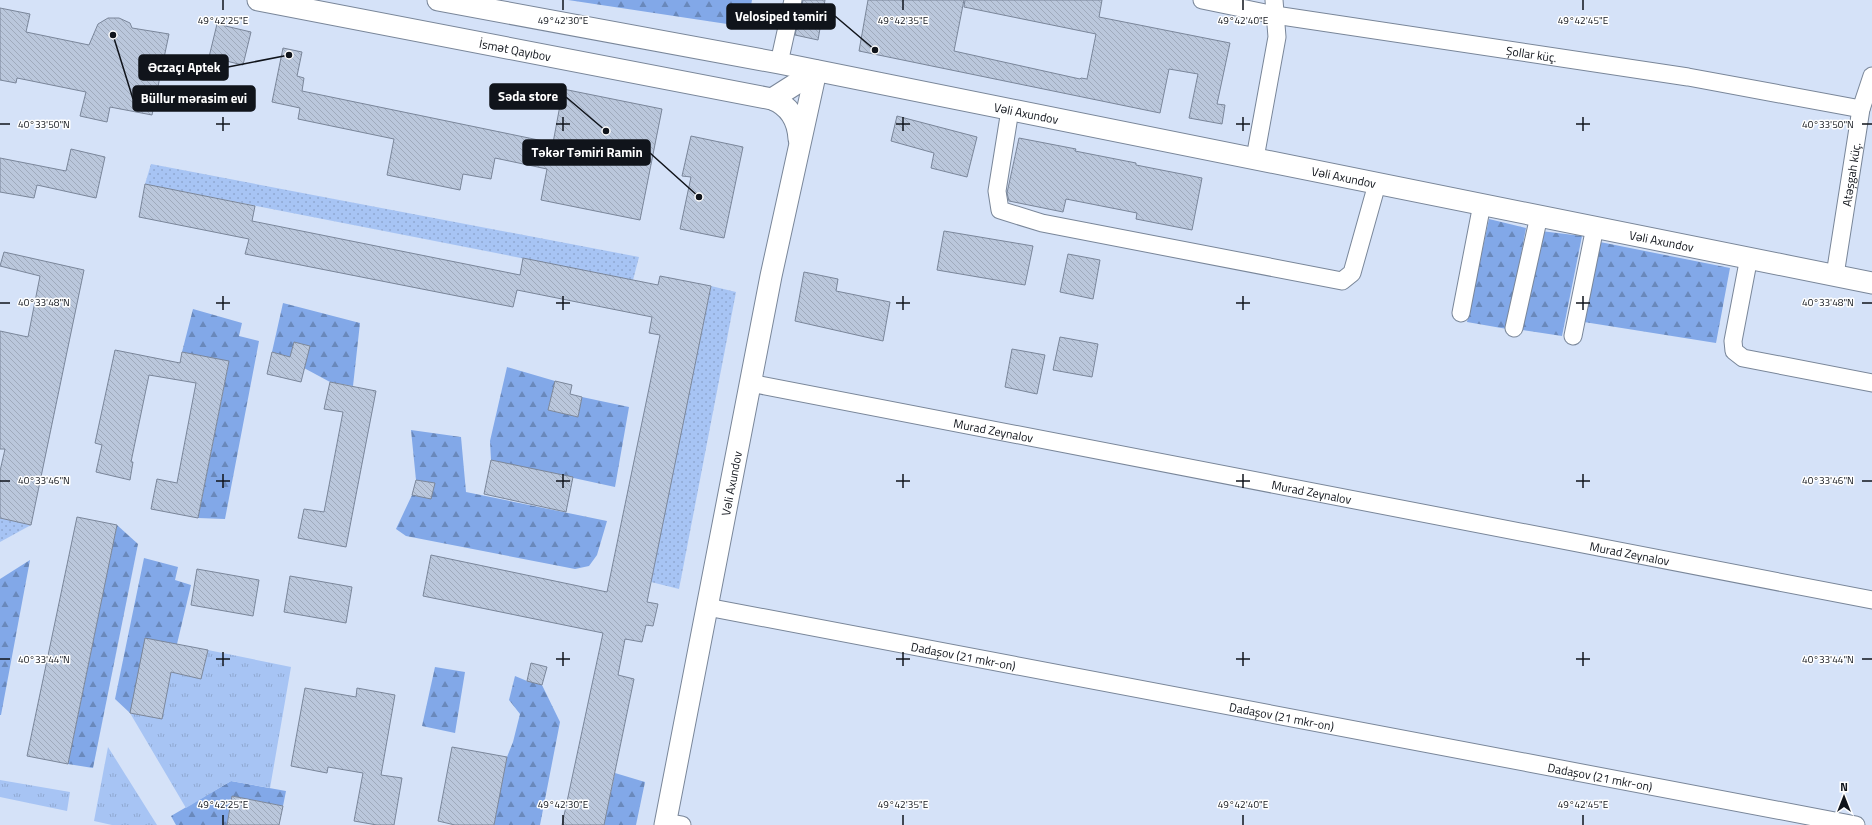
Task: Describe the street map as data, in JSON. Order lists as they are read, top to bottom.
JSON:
{
  "streets": {
    "street": [
      "İsmət Qayıbov",
      "Şollar küç.",
      "Vəli Axundov",
      "Atəşgah küç.",
      "Murad Zeynalov",
      "Dadaşov (21 mkr-on)"
    ]
  },
  "crossings": [
    ["Şollar küç.", "Atəşgah küç."],
    ["Vəli Axundov", "Atəşgah küç."],
    ["Vəli Axundov", "Murad Zeynalov"],
    ["Vəli Axundov", "Dadaşov (21 mkr-on)"]
  ],
  "places": [
    "Büllur mərasim evi",
    "Velosiped təmiri",
    "Əczaçı Aptek",
    "Səda store",
    "Tәkәr Tәmiri Ramin"
  ],
  "north": "top",
  "coordinates": [
    "49°42'25\"E",
    "49°42'30\"E",
    "49°42'35\"E",
    "49°42'40\"E",
    "49°42'45\"E",
    "40°33'50\"N",
    "40°33'48\"N",
    "40°33'46\"N",
    "40°33'44\"N"
  ]
}
